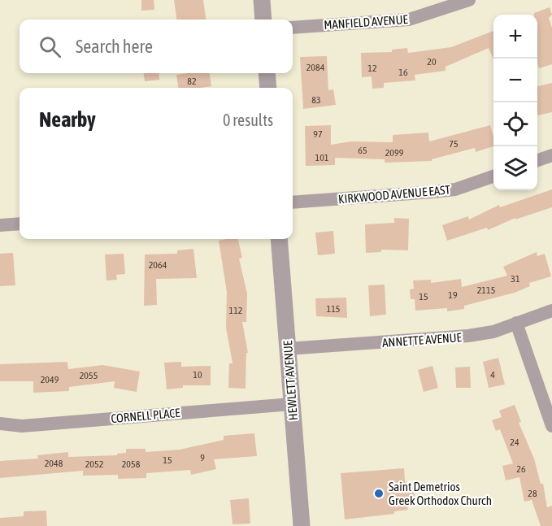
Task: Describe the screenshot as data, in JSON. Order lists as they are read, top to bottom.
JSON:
{
  "streets": {
    "street": [
      "MANFIELD AVENUE",
      "KIRKWOOD AVENUE EAST",
      "ANNETTE AVENUE",
      "HEWLETT AVENUE",
      "CORNELL PLACE"
    ]
  },
  "crossings": [
    ["ANNETTE AVENUE", "HEWLETT AVENUE"],
    ["HEWLETT AVENUE", "CORNELL PLACE"]
  ],
  "places": ["Saint Demetrios Greek Orthodox Church"],
  "house_numbers": [
    "20",
    "2084",
    "12",
    "16",
    "82",
    "83",
    "97",
    "75",
    "65",
    "2099",
    "101",
    "2064",
    "31",
    "2115",
    "19",
    "15",
    "115",
    "112",
    "10",
    "4",
    "2055",
    "2049",
    "24",
    "9",
    "15",
    "2048",
    "2052",
    "2058",
    "26",
    "28"
  ],
  "page": {
    "map_buttons": ["+", "−"],
    "search": "Search here",
    "heading": ["Nearby", "0 results"]
  }
}
